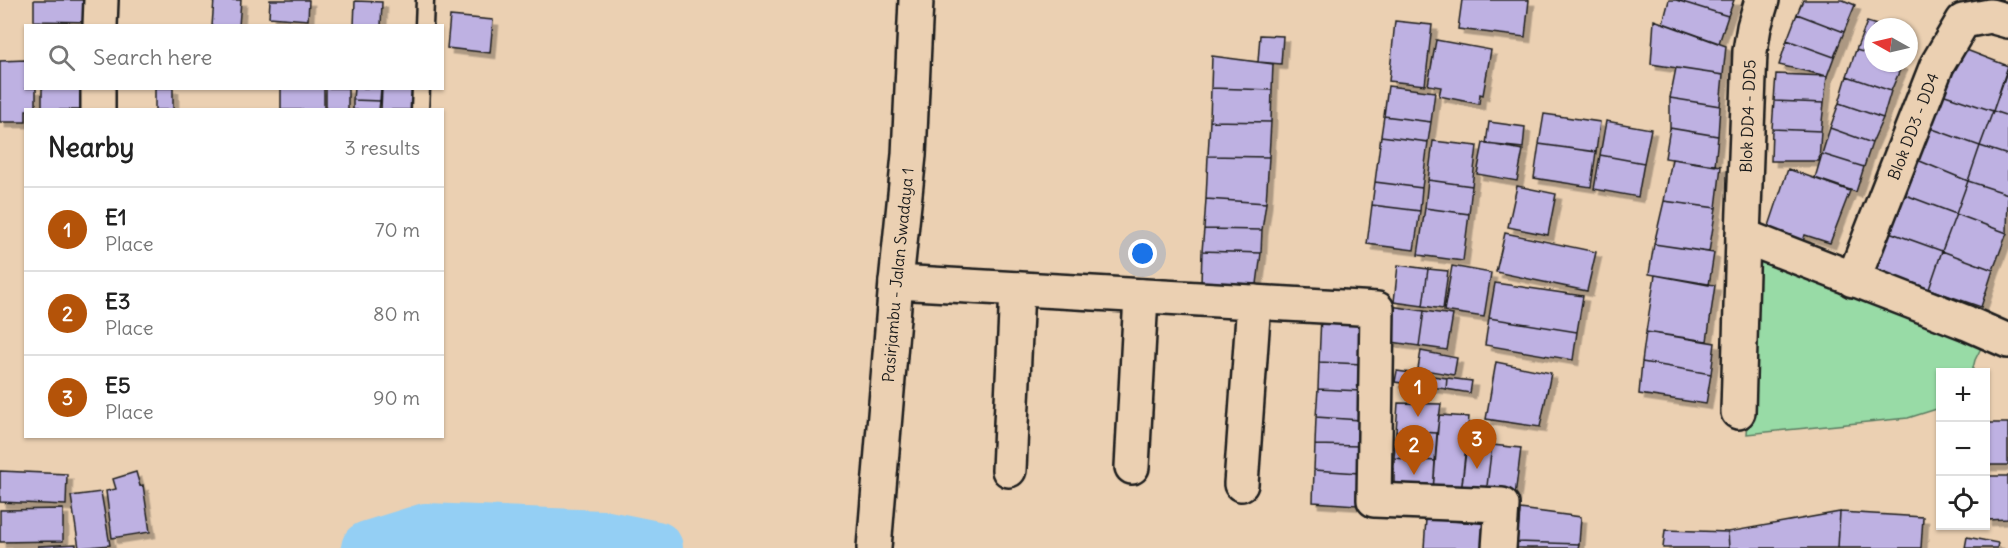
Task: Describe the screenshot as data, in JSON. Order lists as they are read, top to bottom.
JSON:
{
  "streets": {
    "street": ["Blok DD4 - DD5", "Blok DD3 - DD4", "Pasirjambu - Jalan Swadaya 1"]
  },
  "north": "left",
  "page": {
    "search": "Search here",
    "heading": ["Nearby", "3 results"],
    "list": [
      {
        "mark": "1",
        "name": "E1",
        "note": "Place",
        "value": "70 m"
      },
      {
        "mark": "2",
        "name": "E3",
        "note": "Place",
        "value": "80 m"
      },
      {
        "mark": "3",
        "name": "E5",
        "note": "Place",
        "value": "90 m"
      }
    ],
    "pins": ["1", "3", "2"],
    "map_buttons": ["+", "−"]
  }
}
